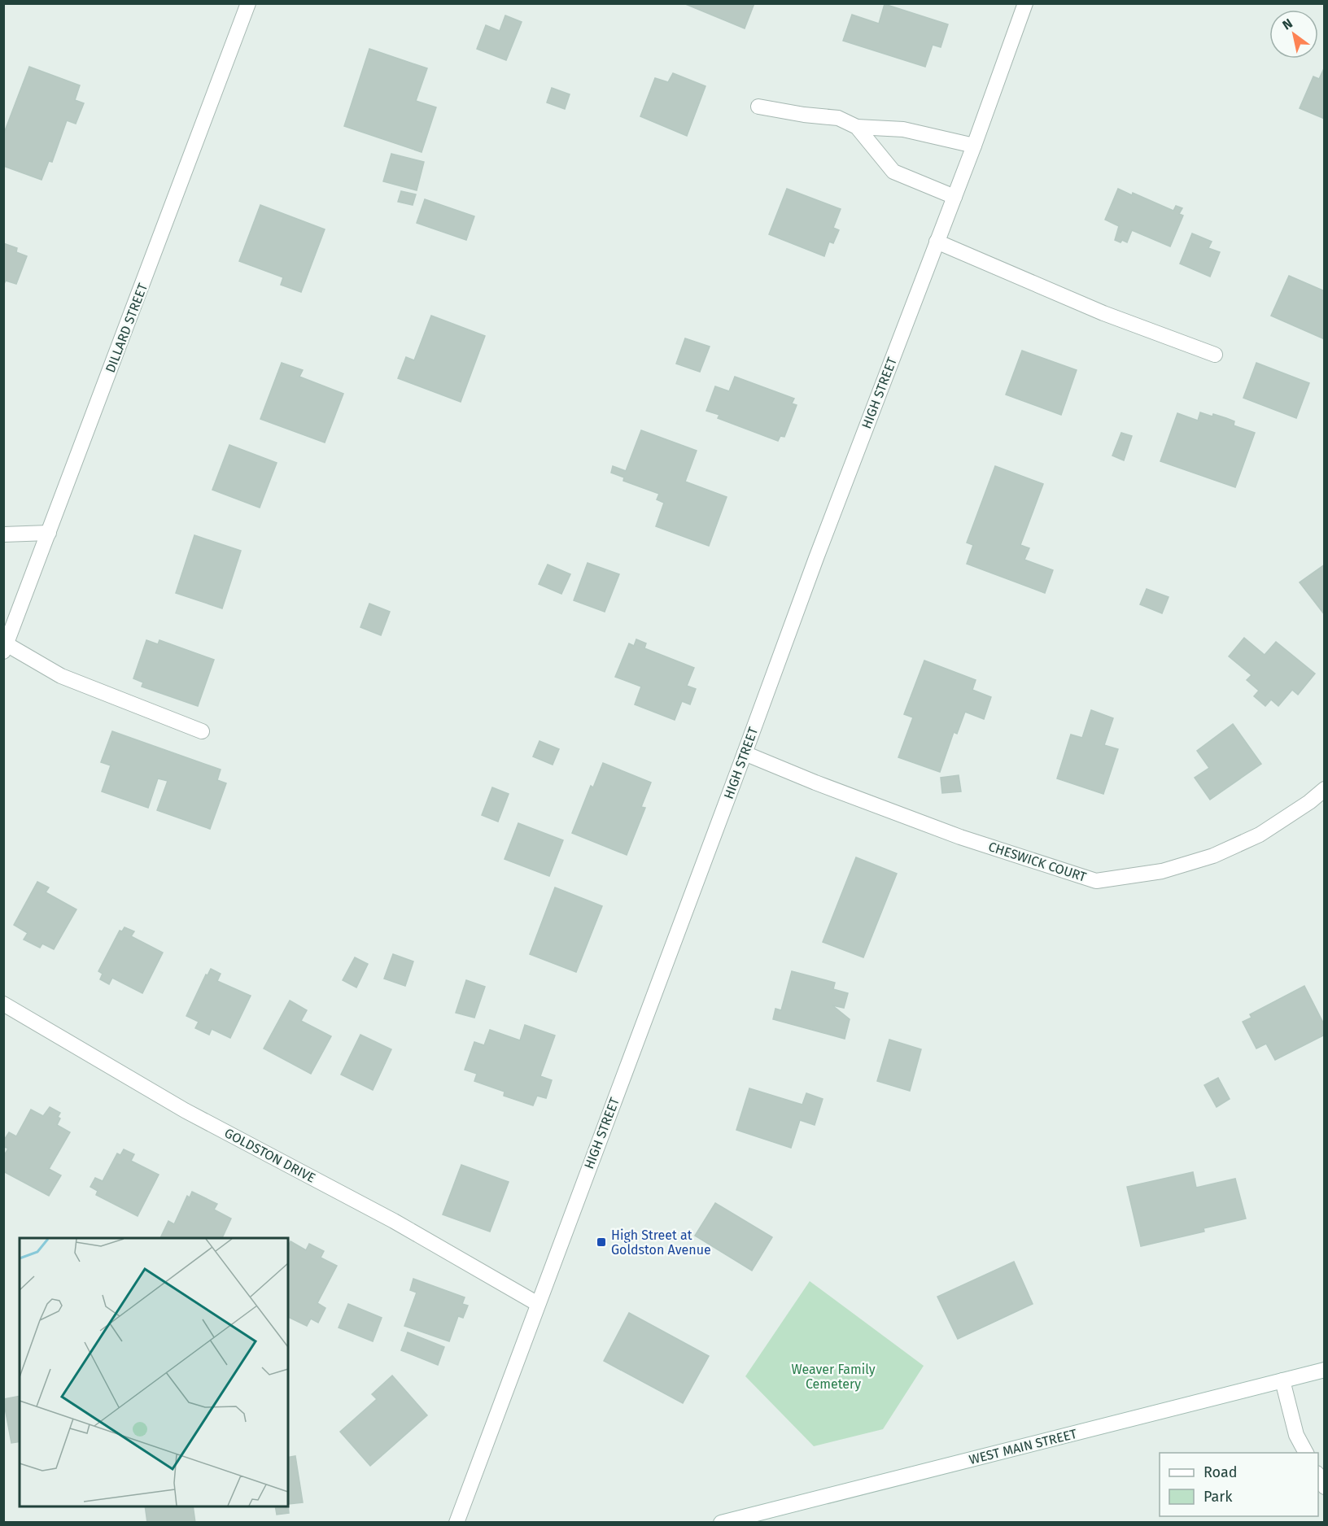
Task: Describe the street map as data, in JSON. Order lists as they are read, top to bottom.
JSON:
{
  "streets": {
    "street": [
      "DILLARD STREET",
      "HIGH STREET",
      "CHESWICK COURT",
      "GOLDSTON DRIVE",
      "WEST MAIN STREET"
    ]
  },
  "crossings": [
    ["HIGH STREET", "CHESWICK COURT"],
    ["HIGH STREET", "GOLDSTON DRIVE"]
  ],
  "parks": ["Weaver Family Cemetery"],
  "places": {
    "transit": ["High Street at Goldston Avenue"]
  },
  "legend": ["Road", "Park"],
  "north": "top left"
}
